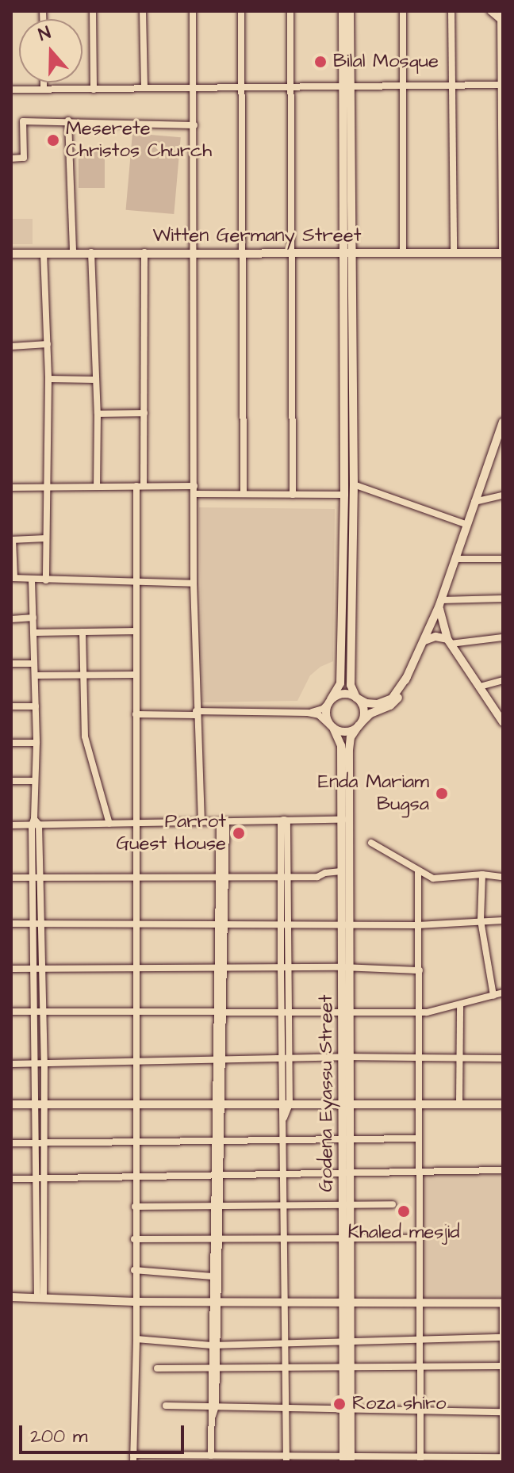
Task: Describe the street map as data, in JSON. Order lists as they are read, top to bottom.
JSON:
{
  "streets": {
    "street": ["Witten Germany Street", "Godena Eyassu Street"]
  },
  "places": [
    "Bilal Mosque",
    "Meserete Christos Church",
    "Enda Mariam Bugsa",
    "Parrot Guest House",
    "Khaled mesjid",
    "Roza shiro"
  ],
  "scale_bar": "200 m",
  "north": "top"
}
